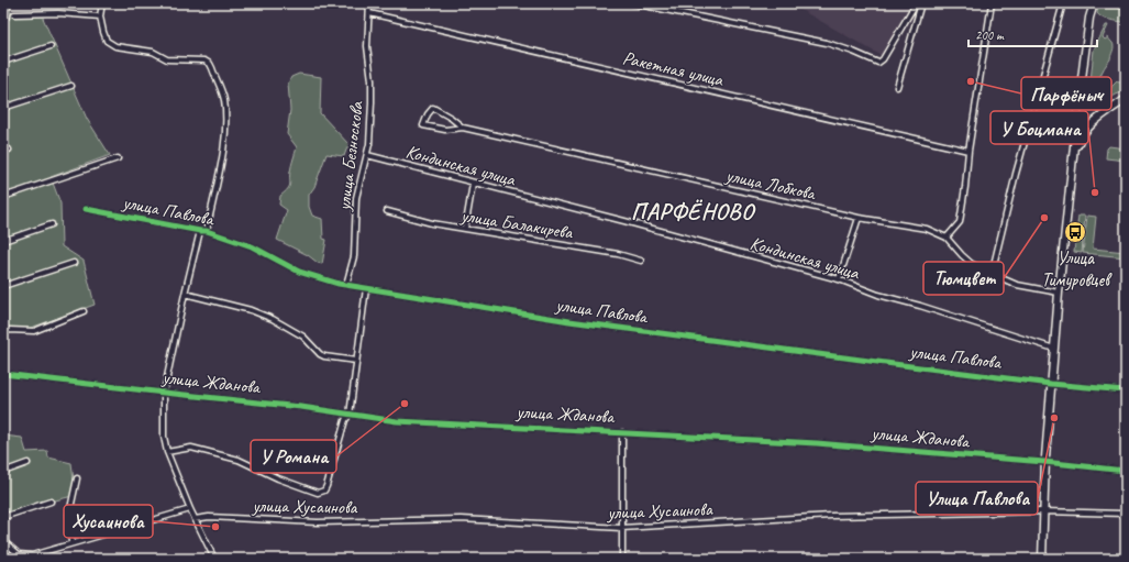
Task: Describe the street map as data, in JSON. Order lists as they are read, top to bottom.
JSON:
{
  "streets": {
    "street": [
      "Ракетная улица",
      "улица Безноскова",
      "Кондинская улица",
      "улица Лобкова",
      "улица Павлова",
      "улица Балакирева",
      "улица Жданова",
      "улица Хусаинова"
    ]
  },
  "crossings": [
    ["Ракетная улица", "улица Безноскова"],
    ["улица Безноскова", "Кондинская улица"],
    ["улица Безноскова", "улица Павлова"]
  ],
  "districts": ["ПАРФЁНОВО"],
  "places": {
    "other": [
      "Парфёныч",
      "У Боцмана",
      "Тюмцвет",
      "У Романа",
      "Улица Павлова",
      "Хусаинова"
    ],
    "bus stop": ["Улица Тимуровцев"]
  },
  "scale_bar": "200 m"
}
